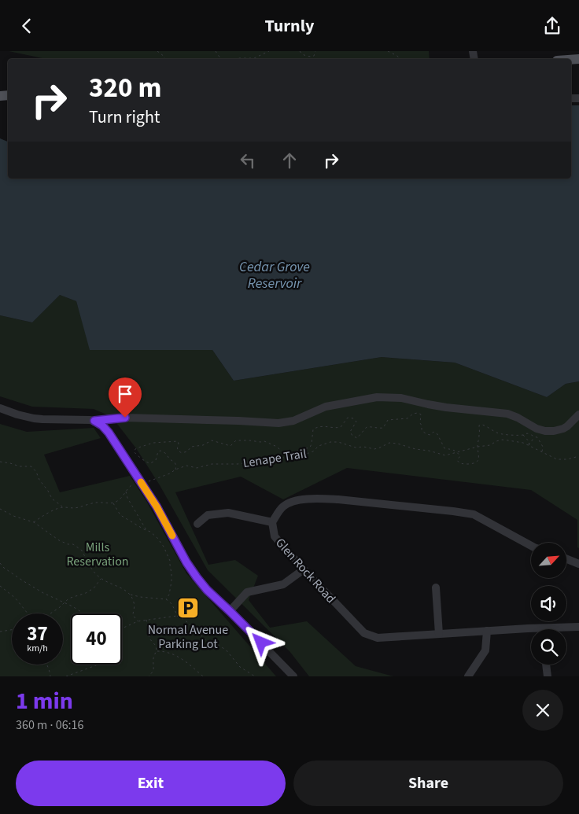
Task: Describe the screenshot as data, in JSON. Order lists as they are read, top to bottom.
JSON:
{
  "streets": {
    "street": ["Glen Rock Road"],
    "path": ["Lenape Trail"]
  },
  "water": ["Cedar Grove Reservoir"],
  "parks": ["Mills Reservation"],
  "places": {
    "parking": ["Normal Avenue Parking Lot"]
  },
  "north": "top right",
  "page": {
    "header": "Turnly",
    "turn": ["320 m", "Turn right"],
    "speed": "37 km/h",
    "limit": "40",
    "heading": ["1 min", "360 m · 06:16"],
    "buttons": ["Exit", "Share"]
  }
}
